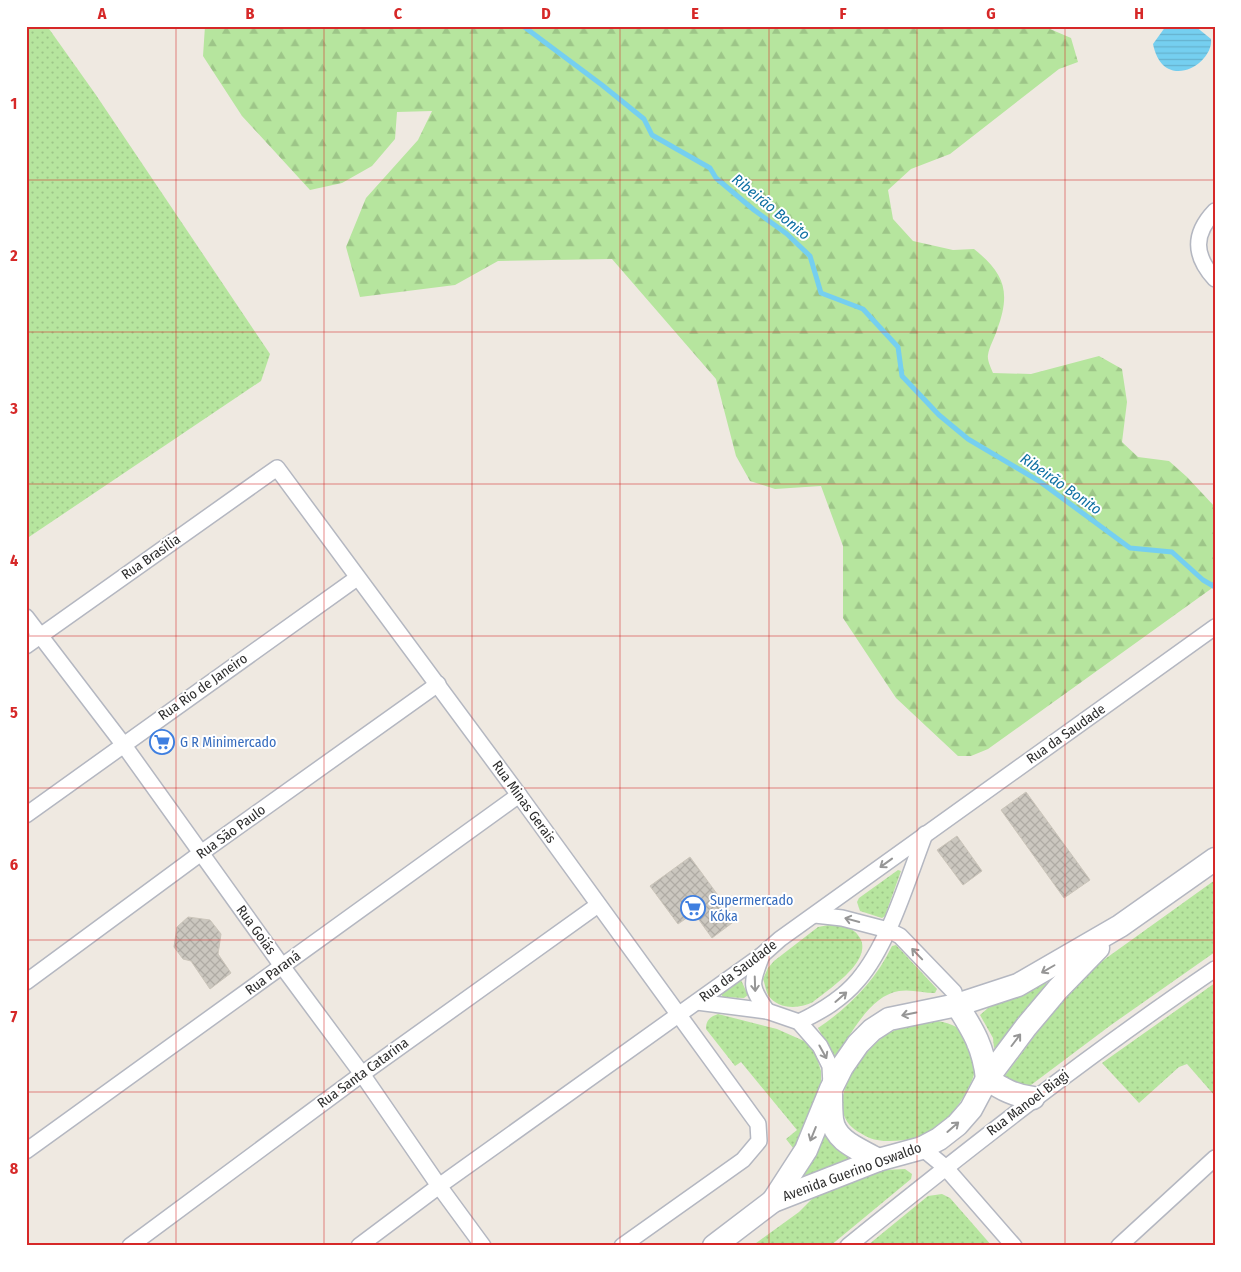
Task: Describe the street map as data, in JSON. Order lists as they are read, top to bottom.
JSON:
{
  "streets": {
    "main road": ["Avenida Guerino Oswaldo"],
    "street": [
      "Rua Brasília",
      "Rua Rio de Janeiro",
      "Rua da Saudade",
      "Rua Minas Gerais",
      "Rua São Paulo",
      "Rua Goiás",
      "Rua Paraná",
      "Rua Santa Catarina",
      "Rua Manoel Biagi"
    ]
  },
  "crossings": [
    ["Rua Brasília", "Rua Minas Gerais"],
    ["Rua Brasília", "Rua Goiás"],
    ["Rua Rio de Janeiro", "Rua Minas Gerais"],
    ["Rua Rio de Janeiro", "Rua Goiás"],
    ["Rua da Saudade", "Rua Minas Gerais"],
    ["Rua da Saudade", "Rua Goiás"],
    ["Rua Minas Gerais", "Rua São Paulo"],
    ["Rua Minas Gerais", "Rua Paraná"],
    ["Rua Minas Gerais", "Rua Santa Catarina"],
    ["Rua São Paulo", "Rua Goiás"],
    ["Rua Goiás", "Rua Paraná"],
    ["Rua Goiás", "Rua Santa Catarina"]
  ],
  "water": ["Ribeirão Bonito"],
  "places": {
    "supermarket": ["G R Minimercado", "Supermercado Kóka"]
  },
  "grid": {
    "columns": [
      "A",
      "B",
      "C",
      "D",
      "E",
      "F",
      "G",
      "H"
    ],
    "rows": [
      "1",
      "2",
      "3",
      "4",
      "5",
      "6",
      "7",
      "8"
    ]
  }
}
